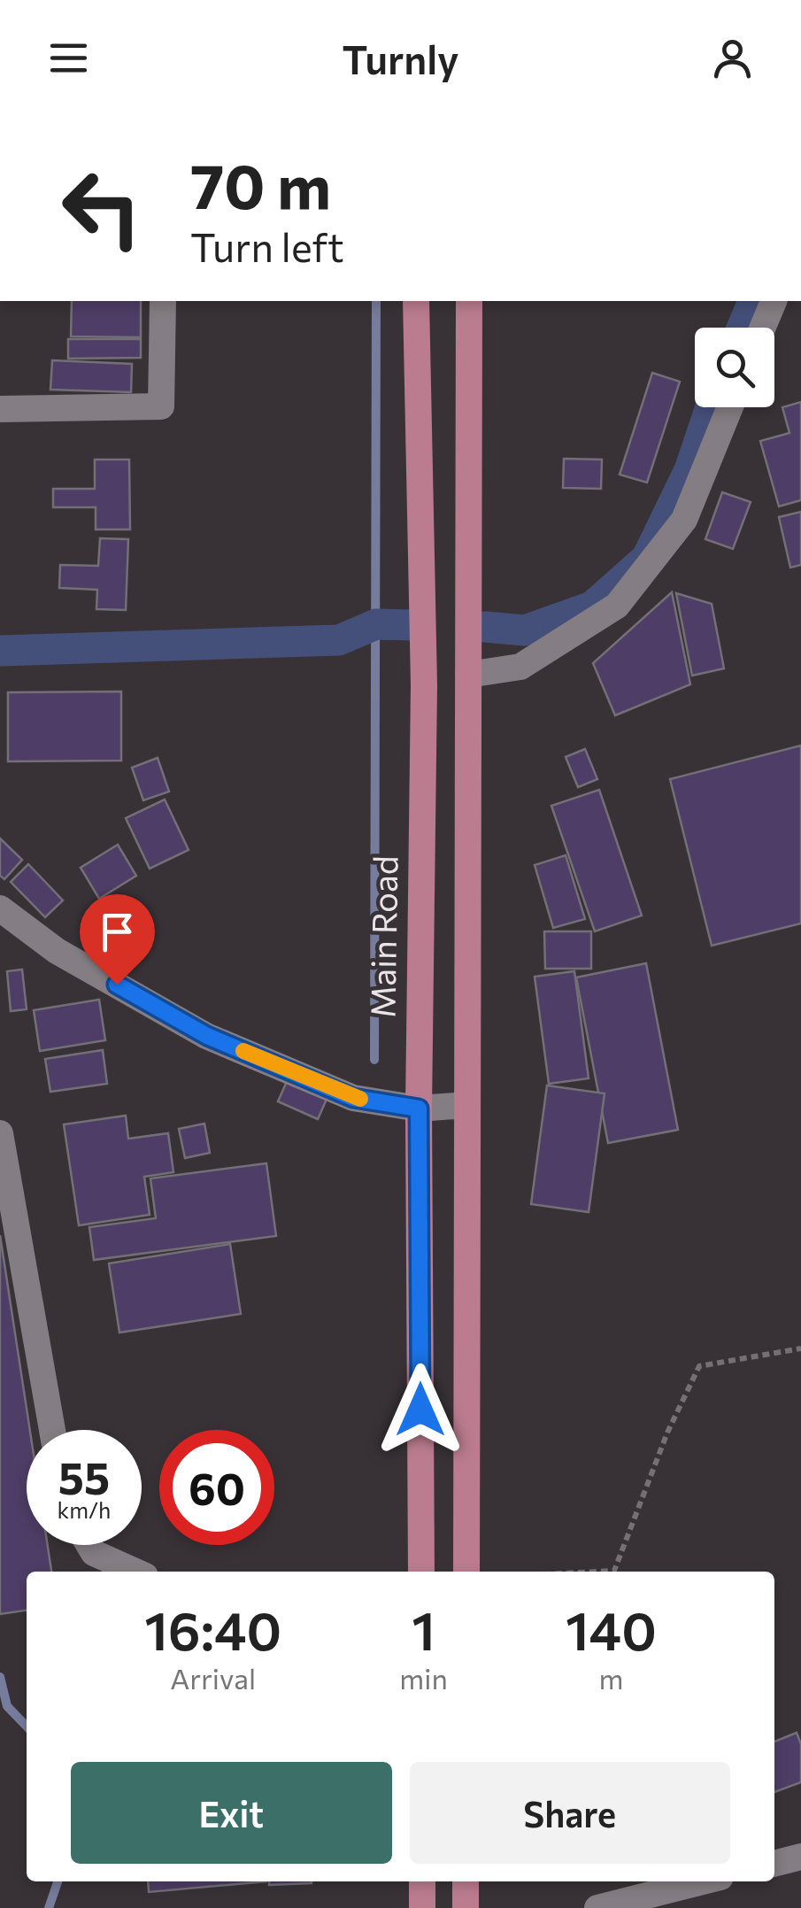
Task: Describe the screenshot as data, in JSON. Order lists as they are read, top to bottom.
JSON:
{
  "streets": {
    "main road": ["Main Road"]
  },
  "page": {
    "header": "Turnly",
    "turn": ["70 m", "Turn left"],
    "speed": "55 km/h",
    "limit": "60",
    "eta": [
      "16:40",
      "Arrival",
      "1",
      "min",
      "140",
      "m"
    ],
    "buttons": ["Exit", "Share"]
  }
}
